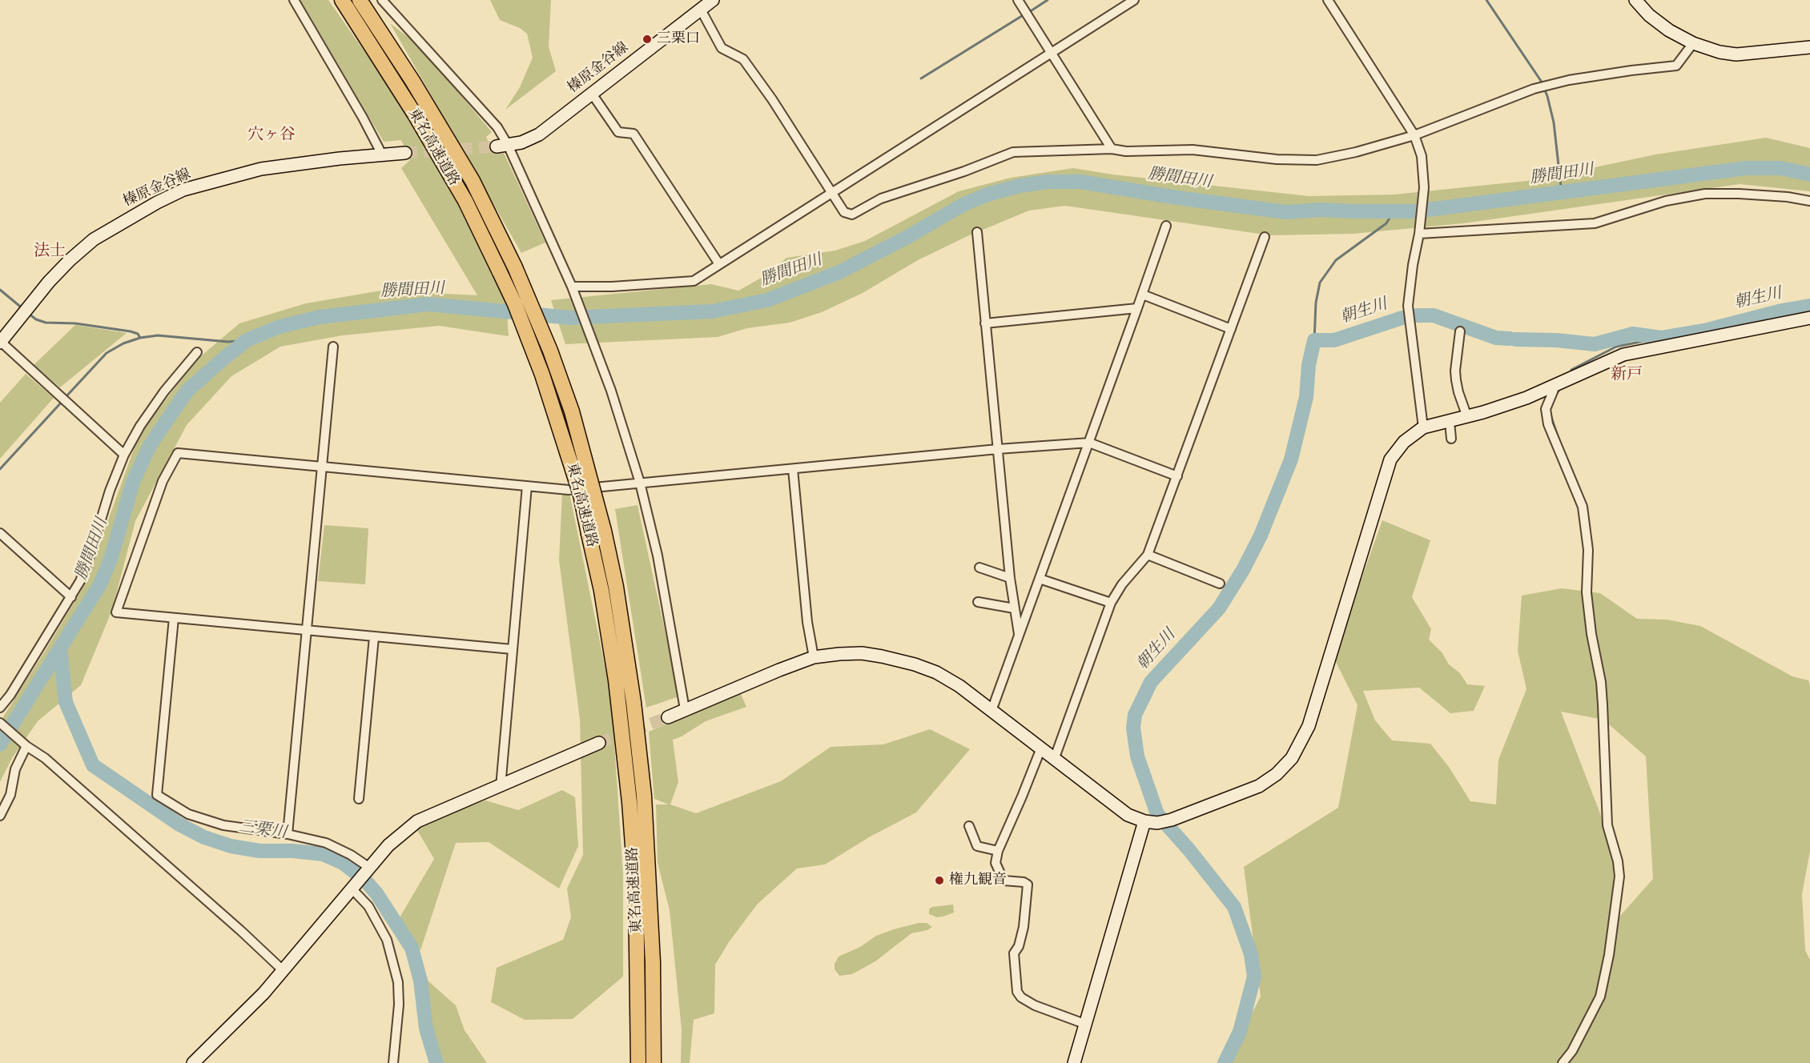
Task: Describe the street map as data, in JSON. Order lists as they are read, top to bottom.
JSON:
{
  "streets": {
    "highway": ["東名高速道路"],
    "street": ["榛原金谷線"]
  },
  "districts": ["穴ヶ谷", "法士", "新戸"],
  "water": ["勝間田川", "朝生川", "三栗川"],
  "places": ["三栗口", "権九観音"]
}
